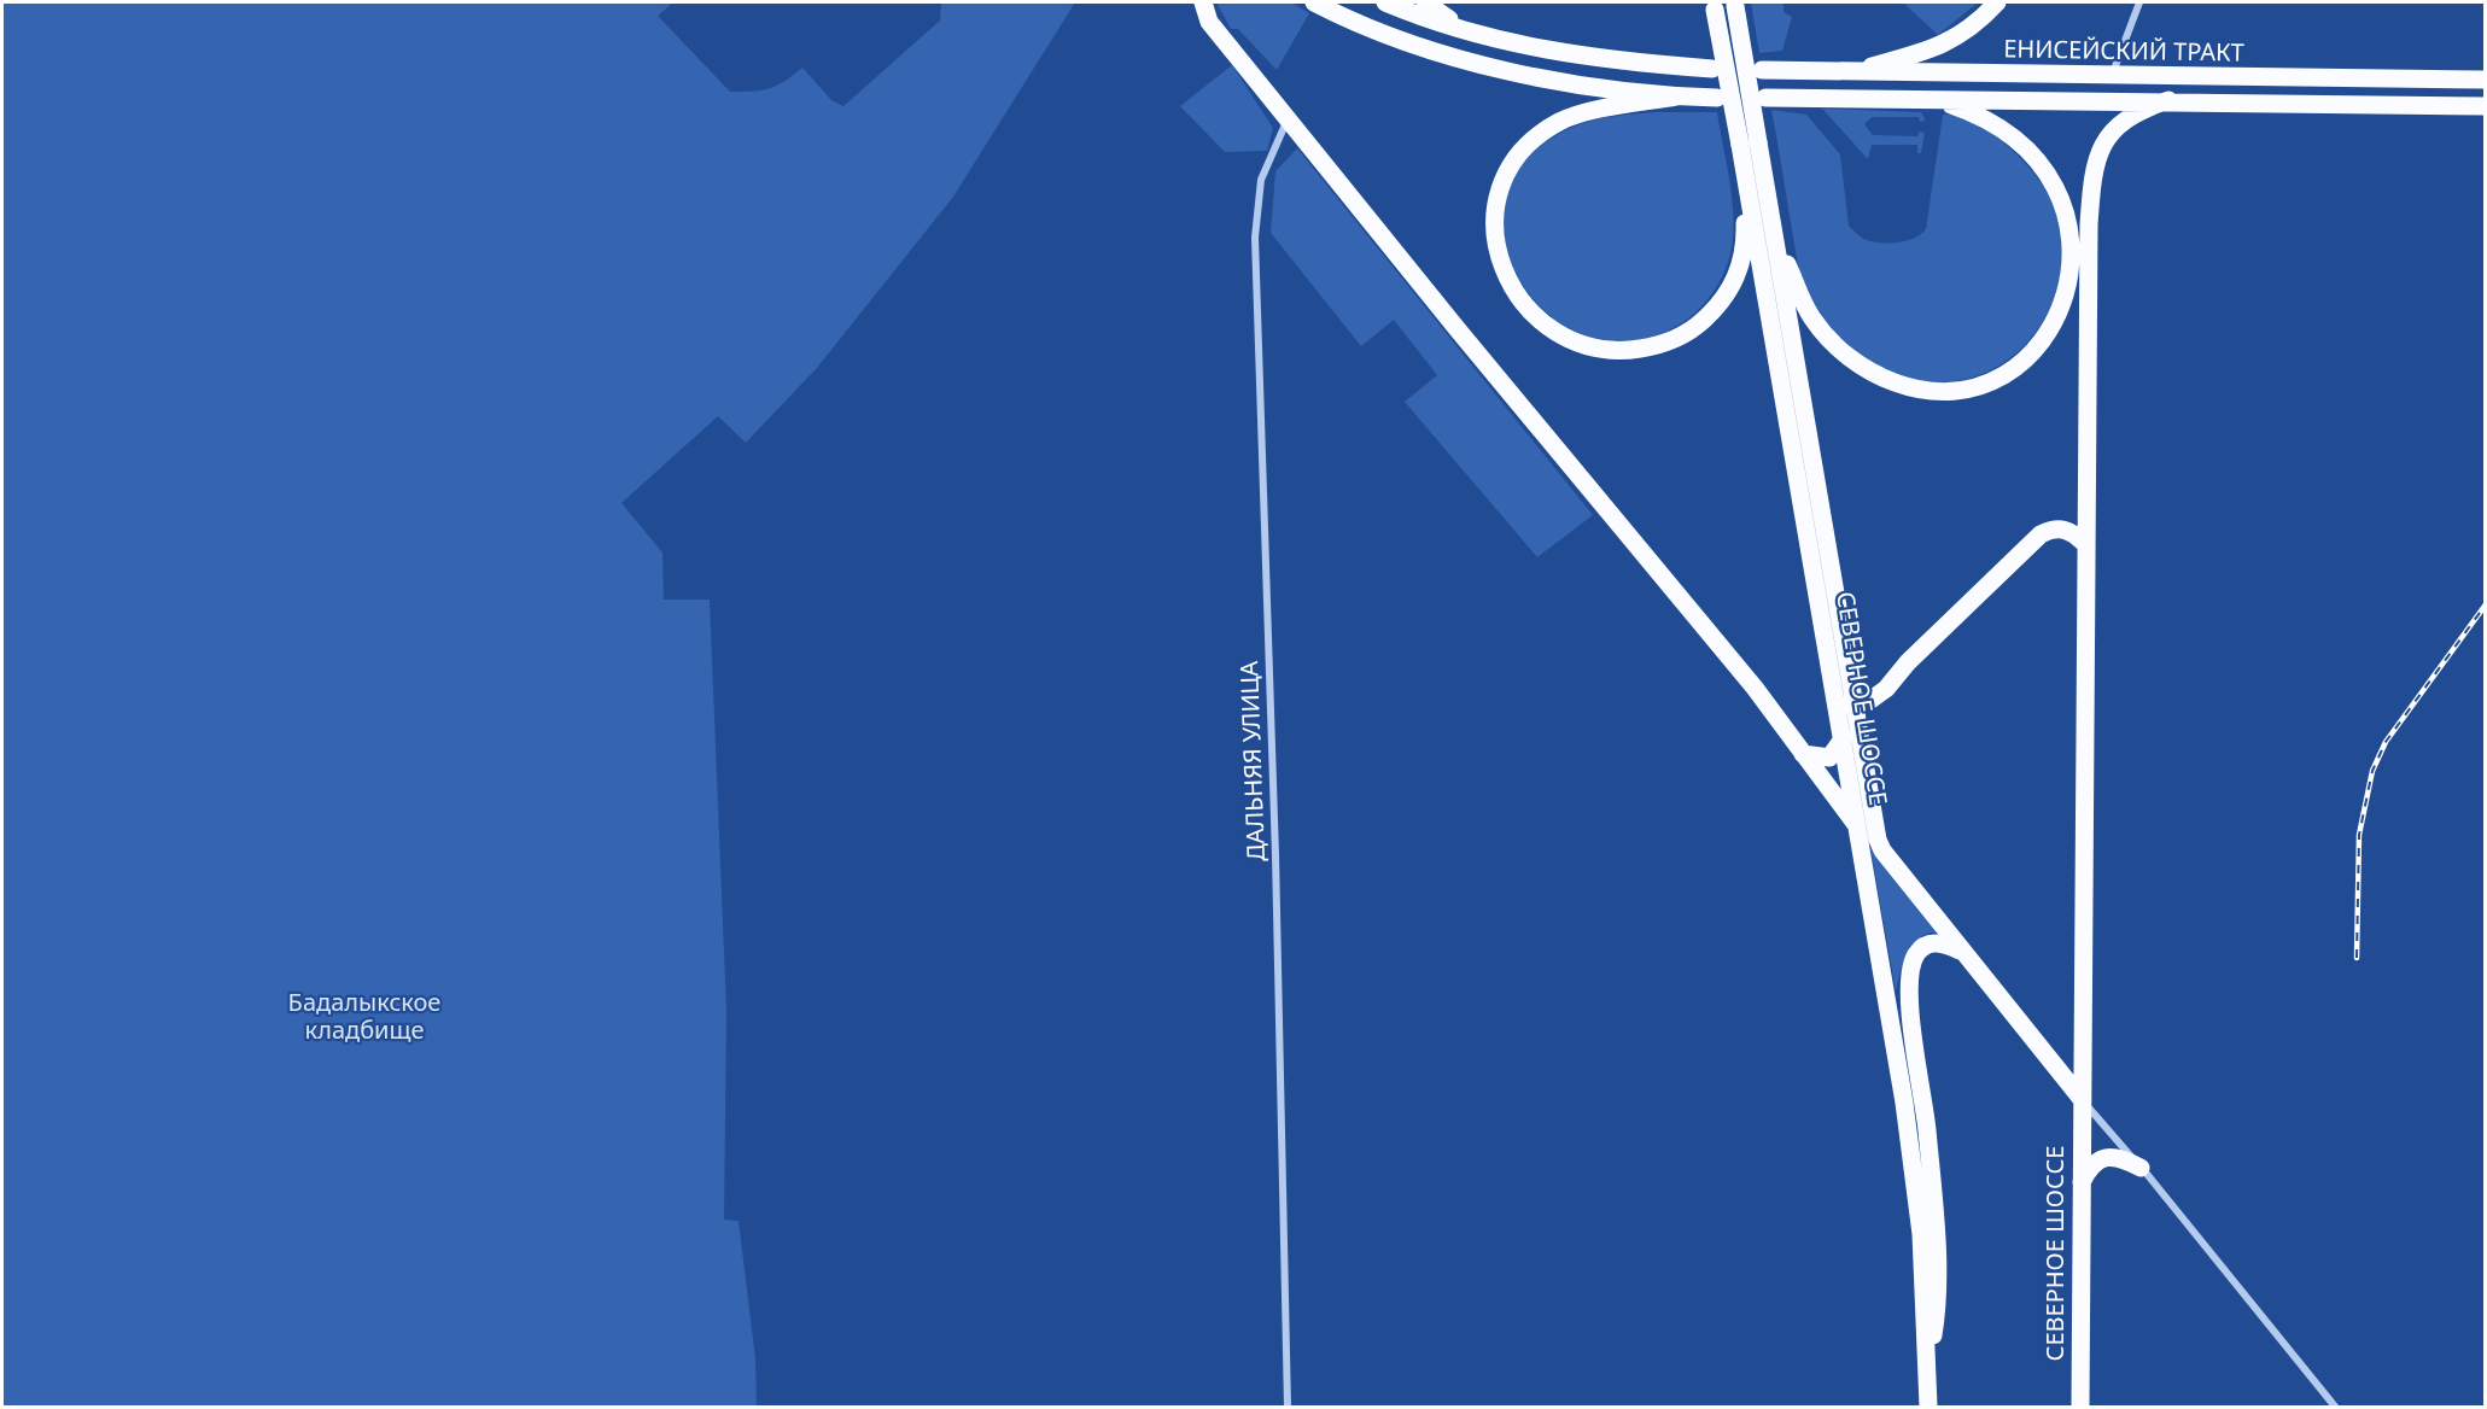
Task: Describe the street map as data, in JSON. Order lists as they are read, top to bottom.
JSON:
{
  "streets": {
    "main road": ["ЕНИСЕЙСКИЙ ТРАКТ", "СЕВЕРНОЕ ШОССЕ"],
    "street": ["ДАЛЬНЯЯ УЛИЦА"]
  },
  "crossings": [
    ["ЕНИСЕЙСКИЙ ТРАКТ", "СЕВЕРНОЕ ШОССЕ"]
  ],
  "parks": ["Бадалыкское кладбище"]
}
